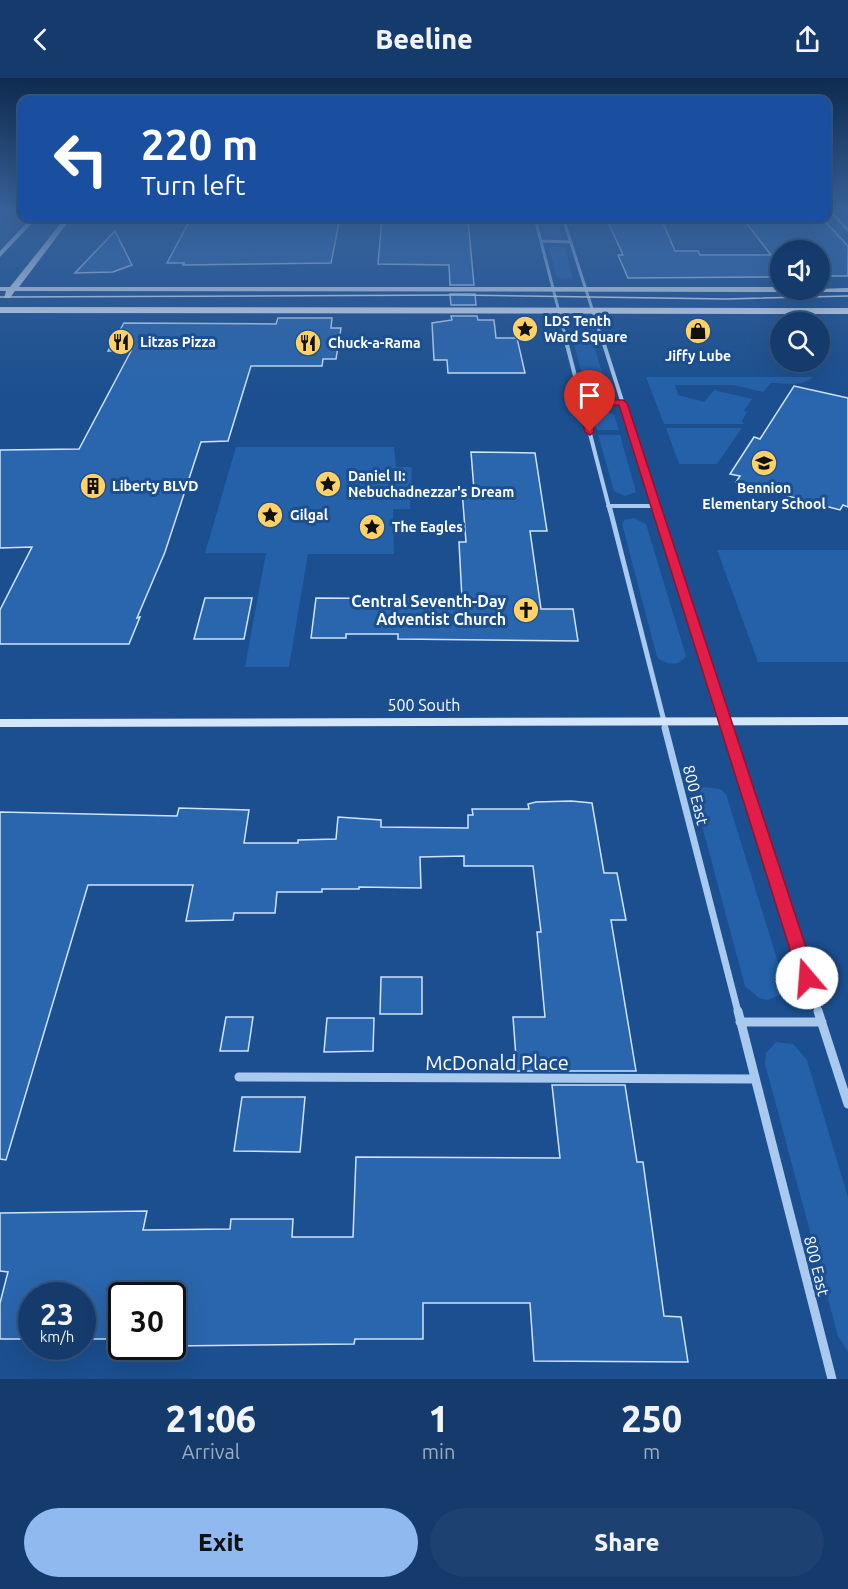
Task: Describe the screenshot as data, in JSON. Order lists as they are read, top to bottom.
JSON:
{
  "streets": {
    "street": ["500 South", "800 East", "McDonald Place"]
  },
  "crossings": [
    ["500 South", "800 East"],
    ["800 East", "McDonald Place"]
  ],
  "places": {
    "place": [
      "LDS Tenth Ward Square",
      "Daniel II: Nebuchadnezzar's Dream",
      "Gilgal",
      "The Eagles"
    ],
    "shop": ["Jiffy Lube"],
    "restaurant": ["Litzas Pizza", "Chuck-a-Rama"],
    "school or university": ["Bennion Elementary School"],
    "building": ["Liberty BLVD"],
    "church": ["Central Seventh-Day Adventist Church"]
  },
  "page": {
    "header": "Beeline",
    "turn": ["220 m", "Turn left"],
    "speed": "23 km/h",
    "limit": "30",
    "eta": [
      "21:06",
      "Arrival",
      "1",
      "min",
      "250",
      "m"
    ],
    "buttons": ["Exit", "Share"]
  }
}
